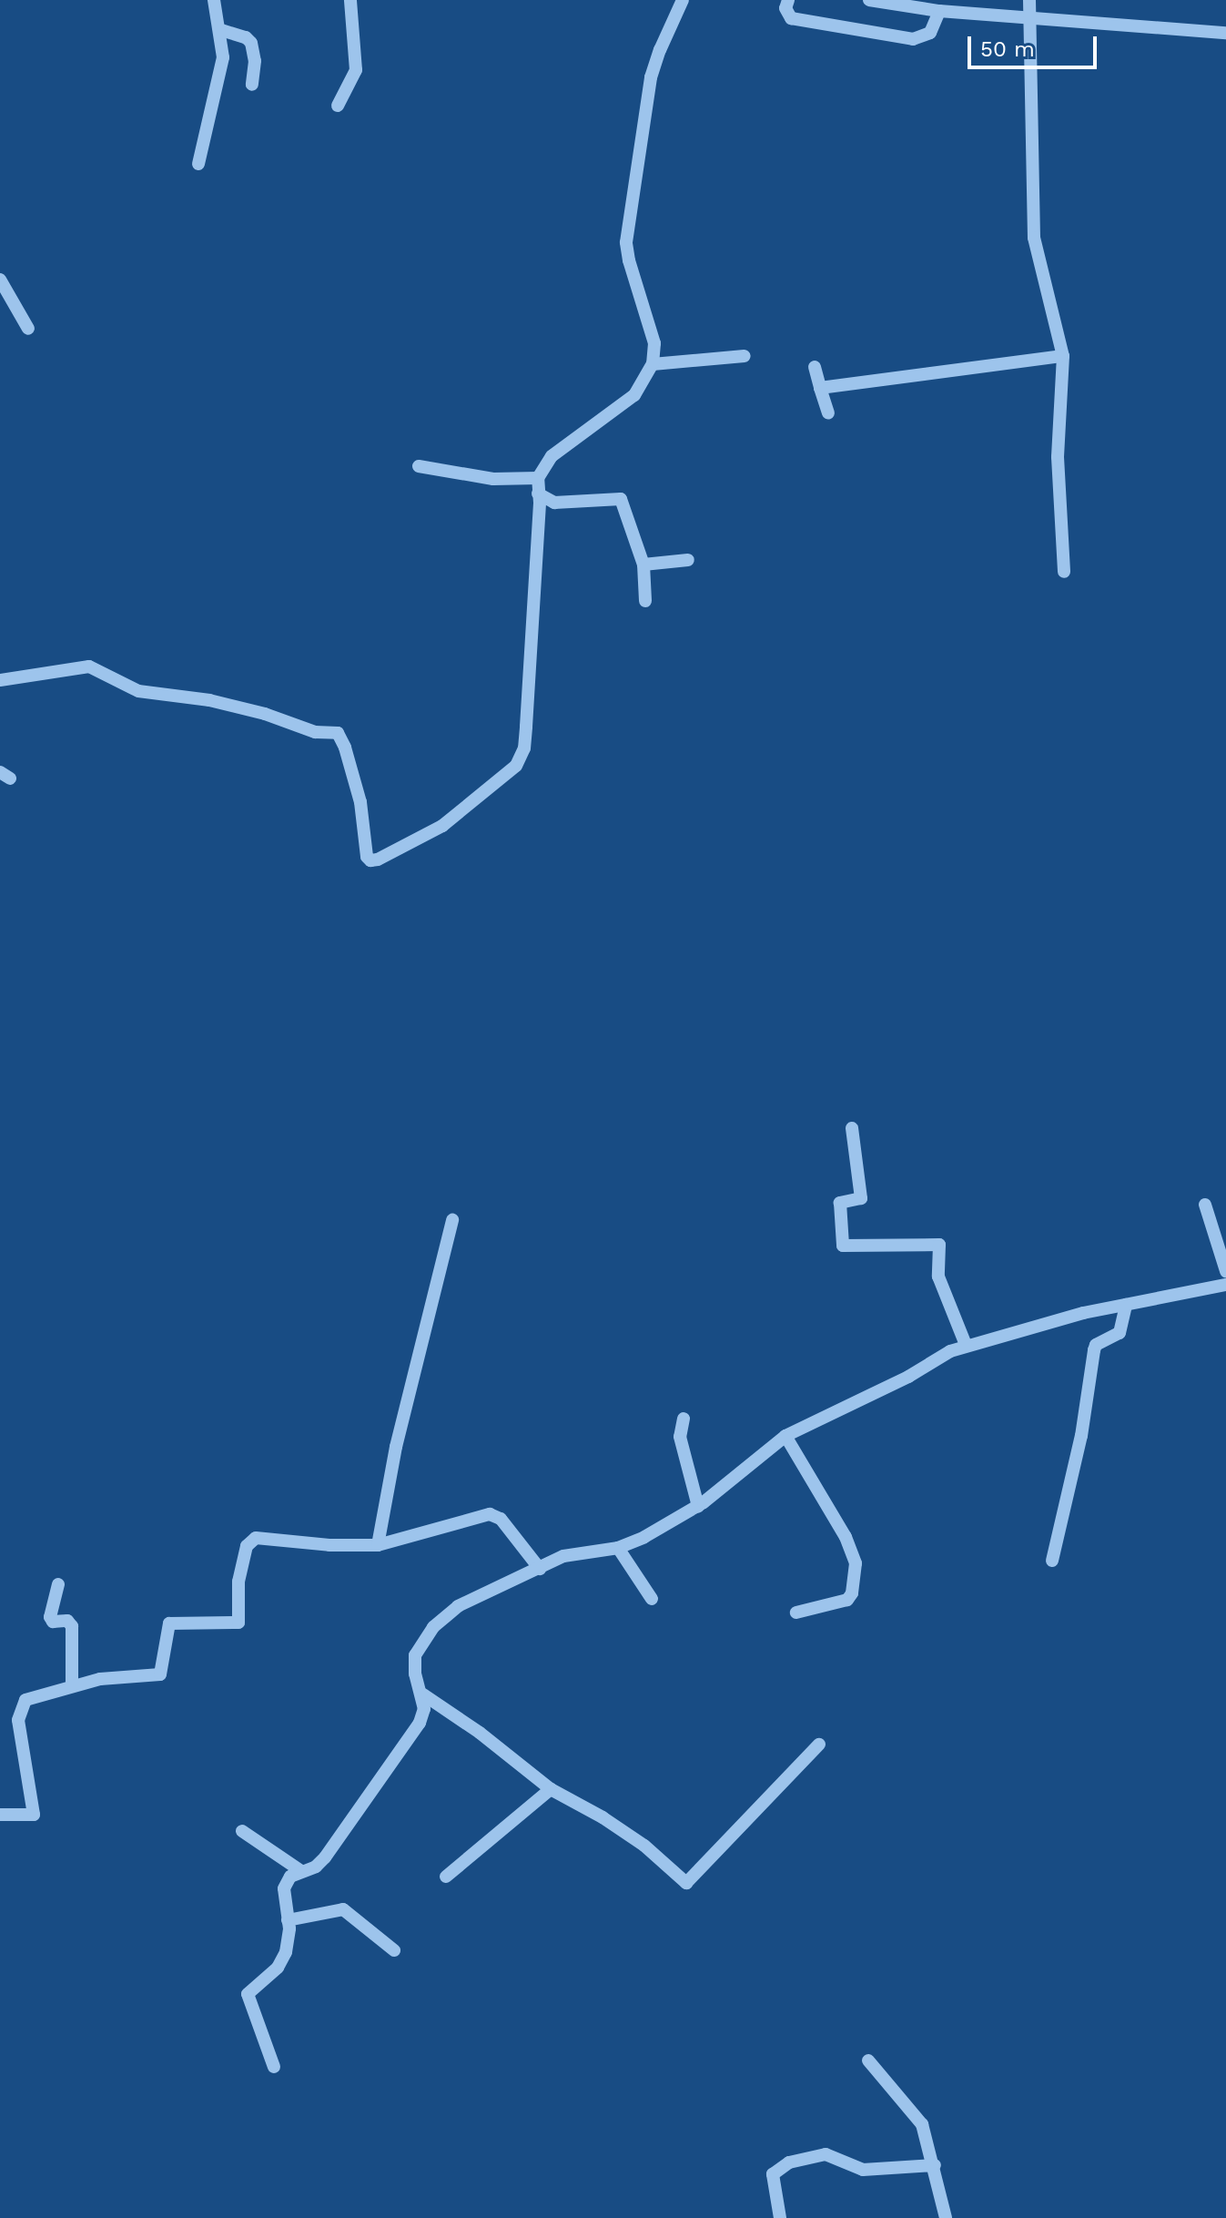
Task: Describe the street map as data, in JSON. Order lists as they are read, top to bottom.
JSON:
{
  "scale_bar": "50 m"
}
